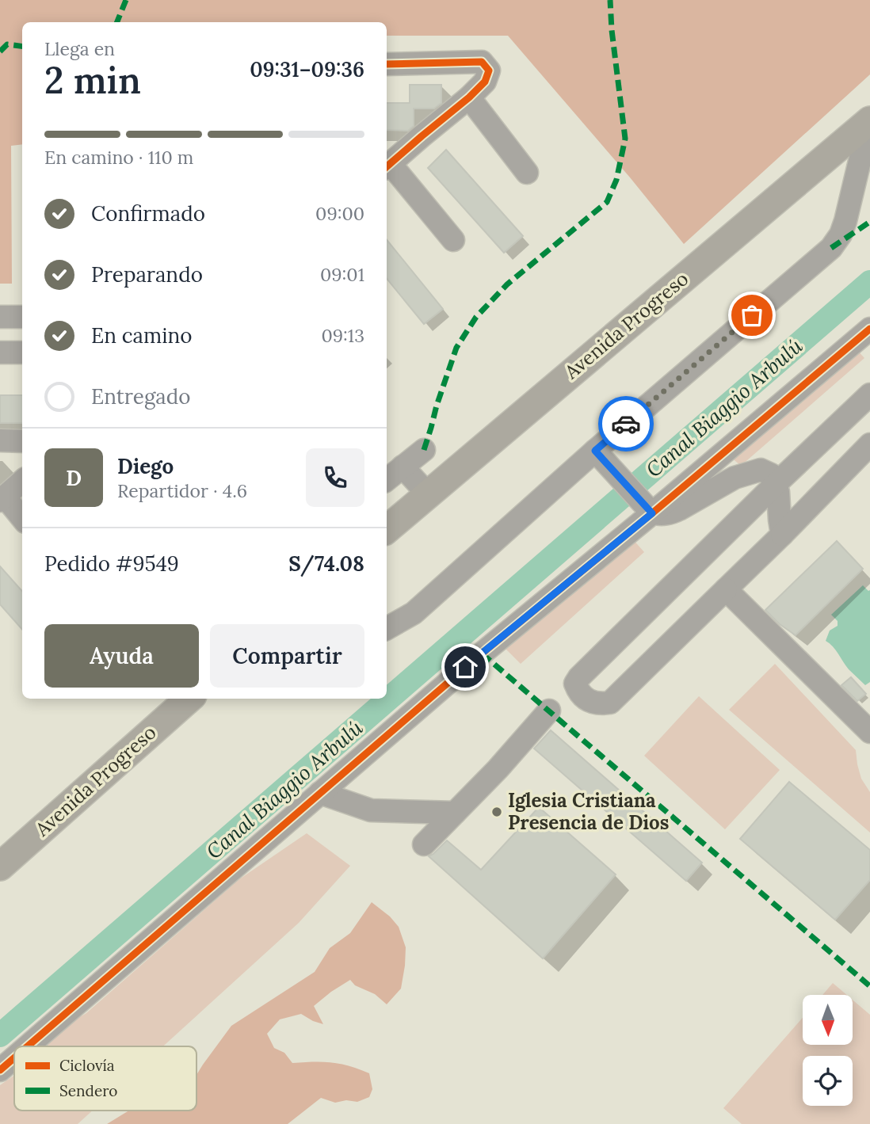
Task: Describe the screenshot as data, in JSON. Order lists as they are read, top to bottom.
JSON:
{
  "streets": {
    "main road": ["Avenida Progreso"]
  },
  "water": ["Canal Biaggio Arbulú"],
  "places": ["Iglesia Cristiana Presencia de Dios"],
  "legend": ["Ciclovía", "Sendero"],
  "north": "bottom",
  "page": {
    "heading": ["2 min", "Llega en", "09:31–09:36"],
    "panel": [
      "Diego",
      "Repartidor · 4.6",
      "Pedido #9549",
      "S/74.08"
    ],
    "bar": "En camino · 110 m",
    "list": [
      ["Confirmado", "09:00"],
      ["Preparando", "09:01"],
      ["En camino", "09:13"],
      "Entregado"
    ],
    "round": "D",
    "buttons": ["Ayuda", "Compartir"]
  }
}
